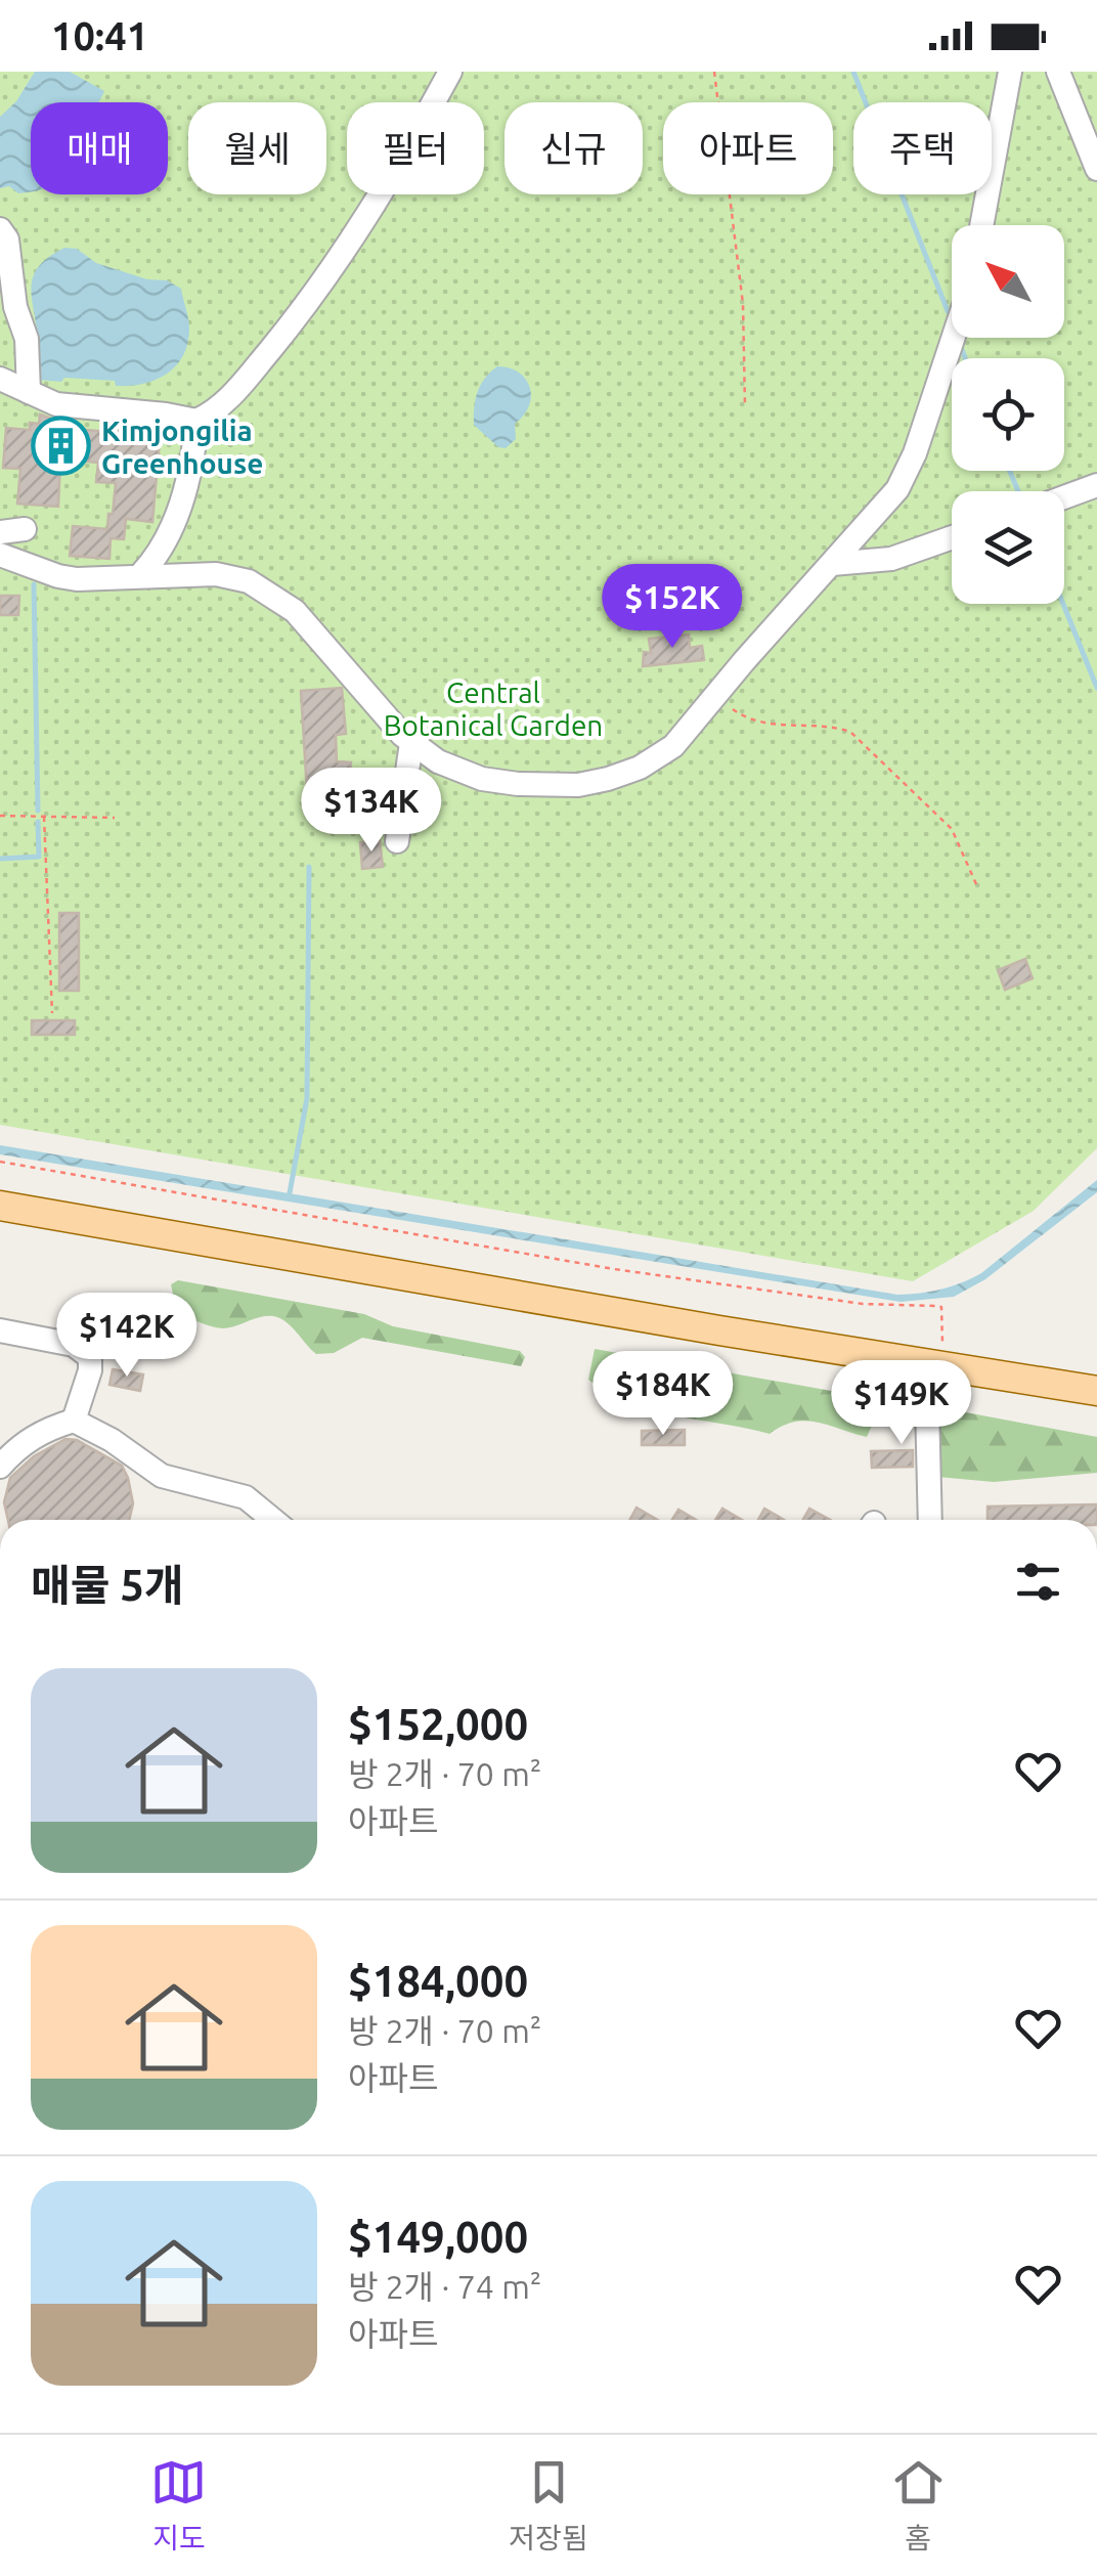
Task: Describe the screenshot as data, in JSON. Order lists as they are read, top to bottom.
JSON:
{
  "parks": ["Central Botanical Garden"],
  "places": {
    "building": ["Kimjongilia Greenhouse"]
  },
  "north": "top left",
  "page": {
    "status": "10:41",
    "chip": [
      "매매",
      "월세",
      "필터",
      "신규",
      "아파트",
      "주택"
    ],
    "price": [
      "$152K",
      "$134K",
      "$142K",
      "$184K",
      "$149K"
    ],
    "heading": "매물 5개",
    "list": [
      {
        "name": "$152,000",
        "note": "방 2개 · 70 m² · 아파트"
      },
      {
        "name": "$184,000",
        "note": "방 2개 · 70 m² · 아파트"
      },
      {
        "name": "$149,000",
        "note": "방 2개 · 74 m² · 아파트"
      }
    ],
    "tabs": ["지도", "저장됨", "홈"]
  }
}
